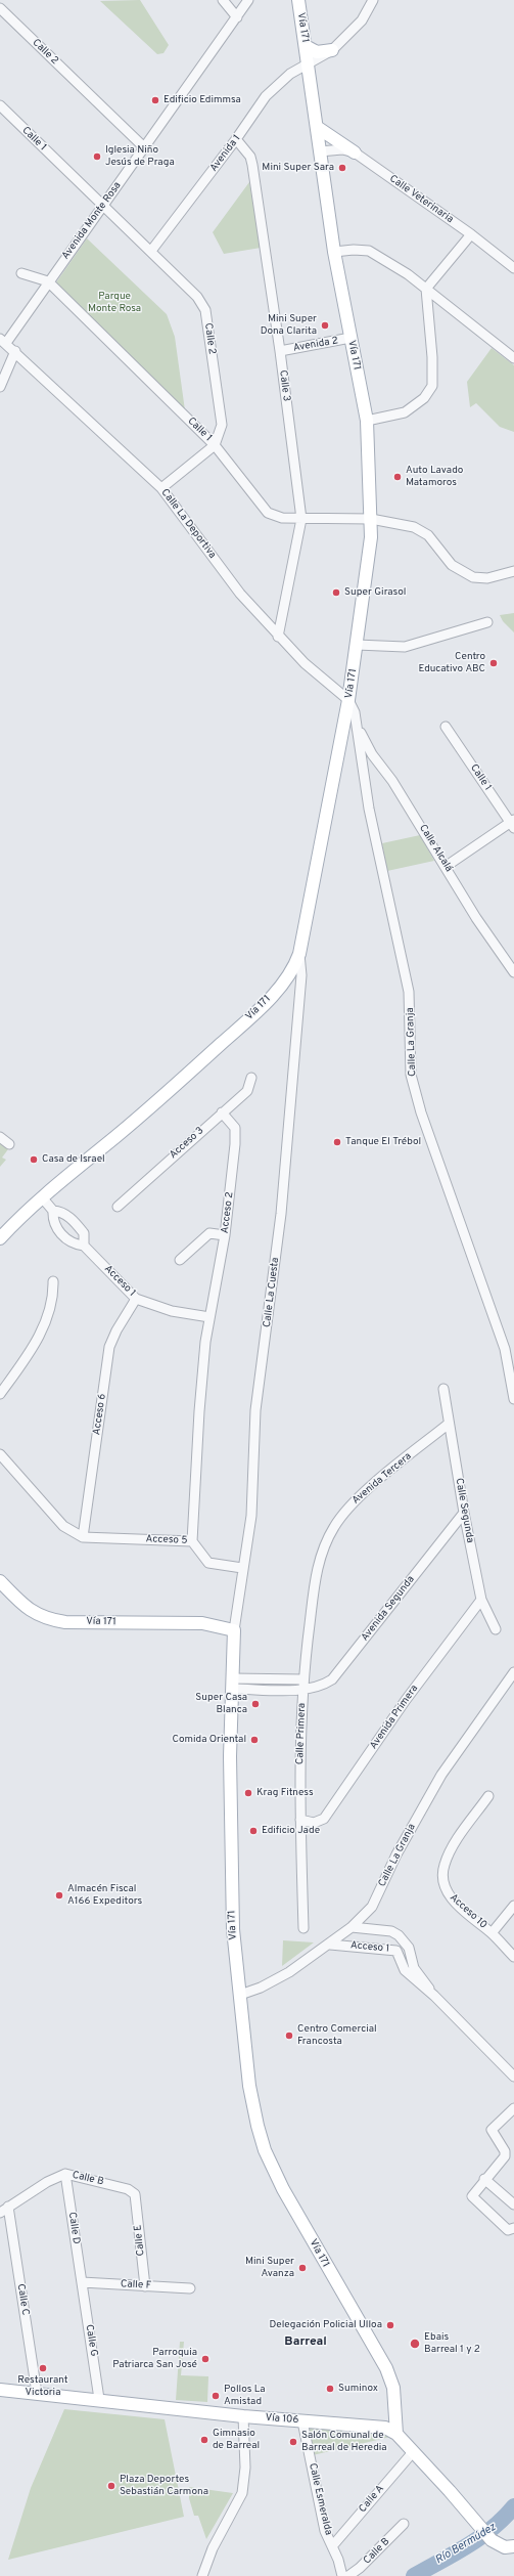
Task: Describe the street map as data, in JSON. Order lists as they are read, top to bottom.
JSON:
{
  "streets": {
    "main road": ["Vía 171", "Vía 106"],
    "street": [
      "Calle 2",
      "Calle 1",
      "Avenida 1",
      "Calle Veterinaria",
      "Avenida Monte Rosa",
      "Avenida 2",
      "Calle 3",
      "Calle La Deportiva",
      "Calle Alcalá",
      "Calle La Granja",
      "Acceso 3",
      "Acceso 2",
      "Acceso 1",
      "Calle La Cuesta",
      "Acceso 6",
      "Avenida Tercera",
      "Calle Segunda",
      "Acceso 5",
      "Avenida Segunda",
      "Avenida Primera",
      "Calle Primera",
      "Acceso 10",
      "Calle B",
      "Calle D",
      "Calle E",
      "Calle F",
      "Calle C",
      "Calle G",
      "Calle Esmeralda",
      "Calle A"
    ]
  },
  "crossings": [
    ["Vía 171", "Calle 1"],
    ["Vía 171", "Avenida 1"],
    ["Vía 171", "Calle Veterinaria"],
    ["Vía 171", "Avenida 2"],
    ["Vía 171", "Calle La Deportiva"],
    ["Vía 171", "Calle La Granja"],
    ["Vía 171", "Acceso 1"],
    ["Vía 171", "Calle La Cuesta"],
    ["Vía 171", "Avenida Segunda"],
    ["Vía 171", "Vía 106"],
    ["Calle 2", "Calle 1"],
    ["Calle 2", "Avenida 1"],
    ["Calle 2", "Avenida Monte Rosa"],
    ["Calle 1", "Avenida Monte Rosa"],
    ["Calle 1", "Calle 3"],
    ["Avenida 1", "Calle 3"],
    ["Avenida Monte Rosa", "Calle La Deportiva"],
    ["Avenida 2", "Calle 3"],
    ["Calle 3", "Calle La Deportiva"],
    ["Calle La Deportiva", "Calle La Granja"],
    ["Calle Alcalá", "Calle La Granja"],
    ["Calle La Granja", "Acceso 1"],
    ["Acceso 3", "Acceso 2"],
    ["Acceso 2", "Acceso 1"],
    ["Acceso 2", "Acceso 5"],
    ["Acceso 1", "Acceso 6"],
    ["Acceso 1", "Acceso 5"],
    ["Acceso 6", "Acceso 5"],
    ["Avenida Tercera", "Calle Segunda"],
    ["Avenida Tercera", "Calle Primera"],
    ["Calle Segunda", "Avenida Segunda"],
    ["Calle Segunda", "Avenida Primera"],
    ["Avenida Segunda", "Calle Primera"],
    ["Avenida Primera", "Calle Primera"],
    ["Calle B", "Calle D"],
    ["Calle B", "Calle E"],
    ["Calle B", "Calle C"],
    ["Calle D", "Calle F"],
    ["Calle D", "Calle G"],
    ["Calle E", "Calle F"],
    ["Calle F", "Calle G"],
    ["Calle C", "Vía 106"],
    ["Calle G", "Vía 106"],
    ["Vía 106", "Calle Esmeralda"],
    ["Vía 106", "Calle A"],
    ["Calle Esmeralda", "Calle A"]
  ],
  "districts": ["Barreal"],
  "water": ["Río Bermúdez"],
  "parks": ["Parque Monte Rosa"],
  "places": [
    "Edificio Edimmsa",
    "Iglesia Niño Jesús de Praga",
    "Mini Super Sara",
    "Mini Super Dona Clarita",
    "Auto Lavado Matamoros",
    "Super Girasol",
    "Centro Educativo ABC",
    "Tanque El Trébol",
    "Casa de Israel",
    "Super Casa Blanca",
    "Comida Oriental",
    "Krag Fitness",
    "Edificio Jade",
    "Almacén Fiscal A166 Expeditors",
    "Centro Comercial Francosta",
    "Mini Super Avanza",
    "Delegación Policial Ulloa",
    "Ebais Barreal 1 y 2",
    "Parroquia Patriarca San José",
    "Restaurant Victoria",
    "Suminox",
    "Pollos La Amistad",
    "Gimnasio de Barreal",
    "Salón Comunal de Barreal de Heredia",
    "Plaza Deportes Sebastián Carmona"
  ]
}
